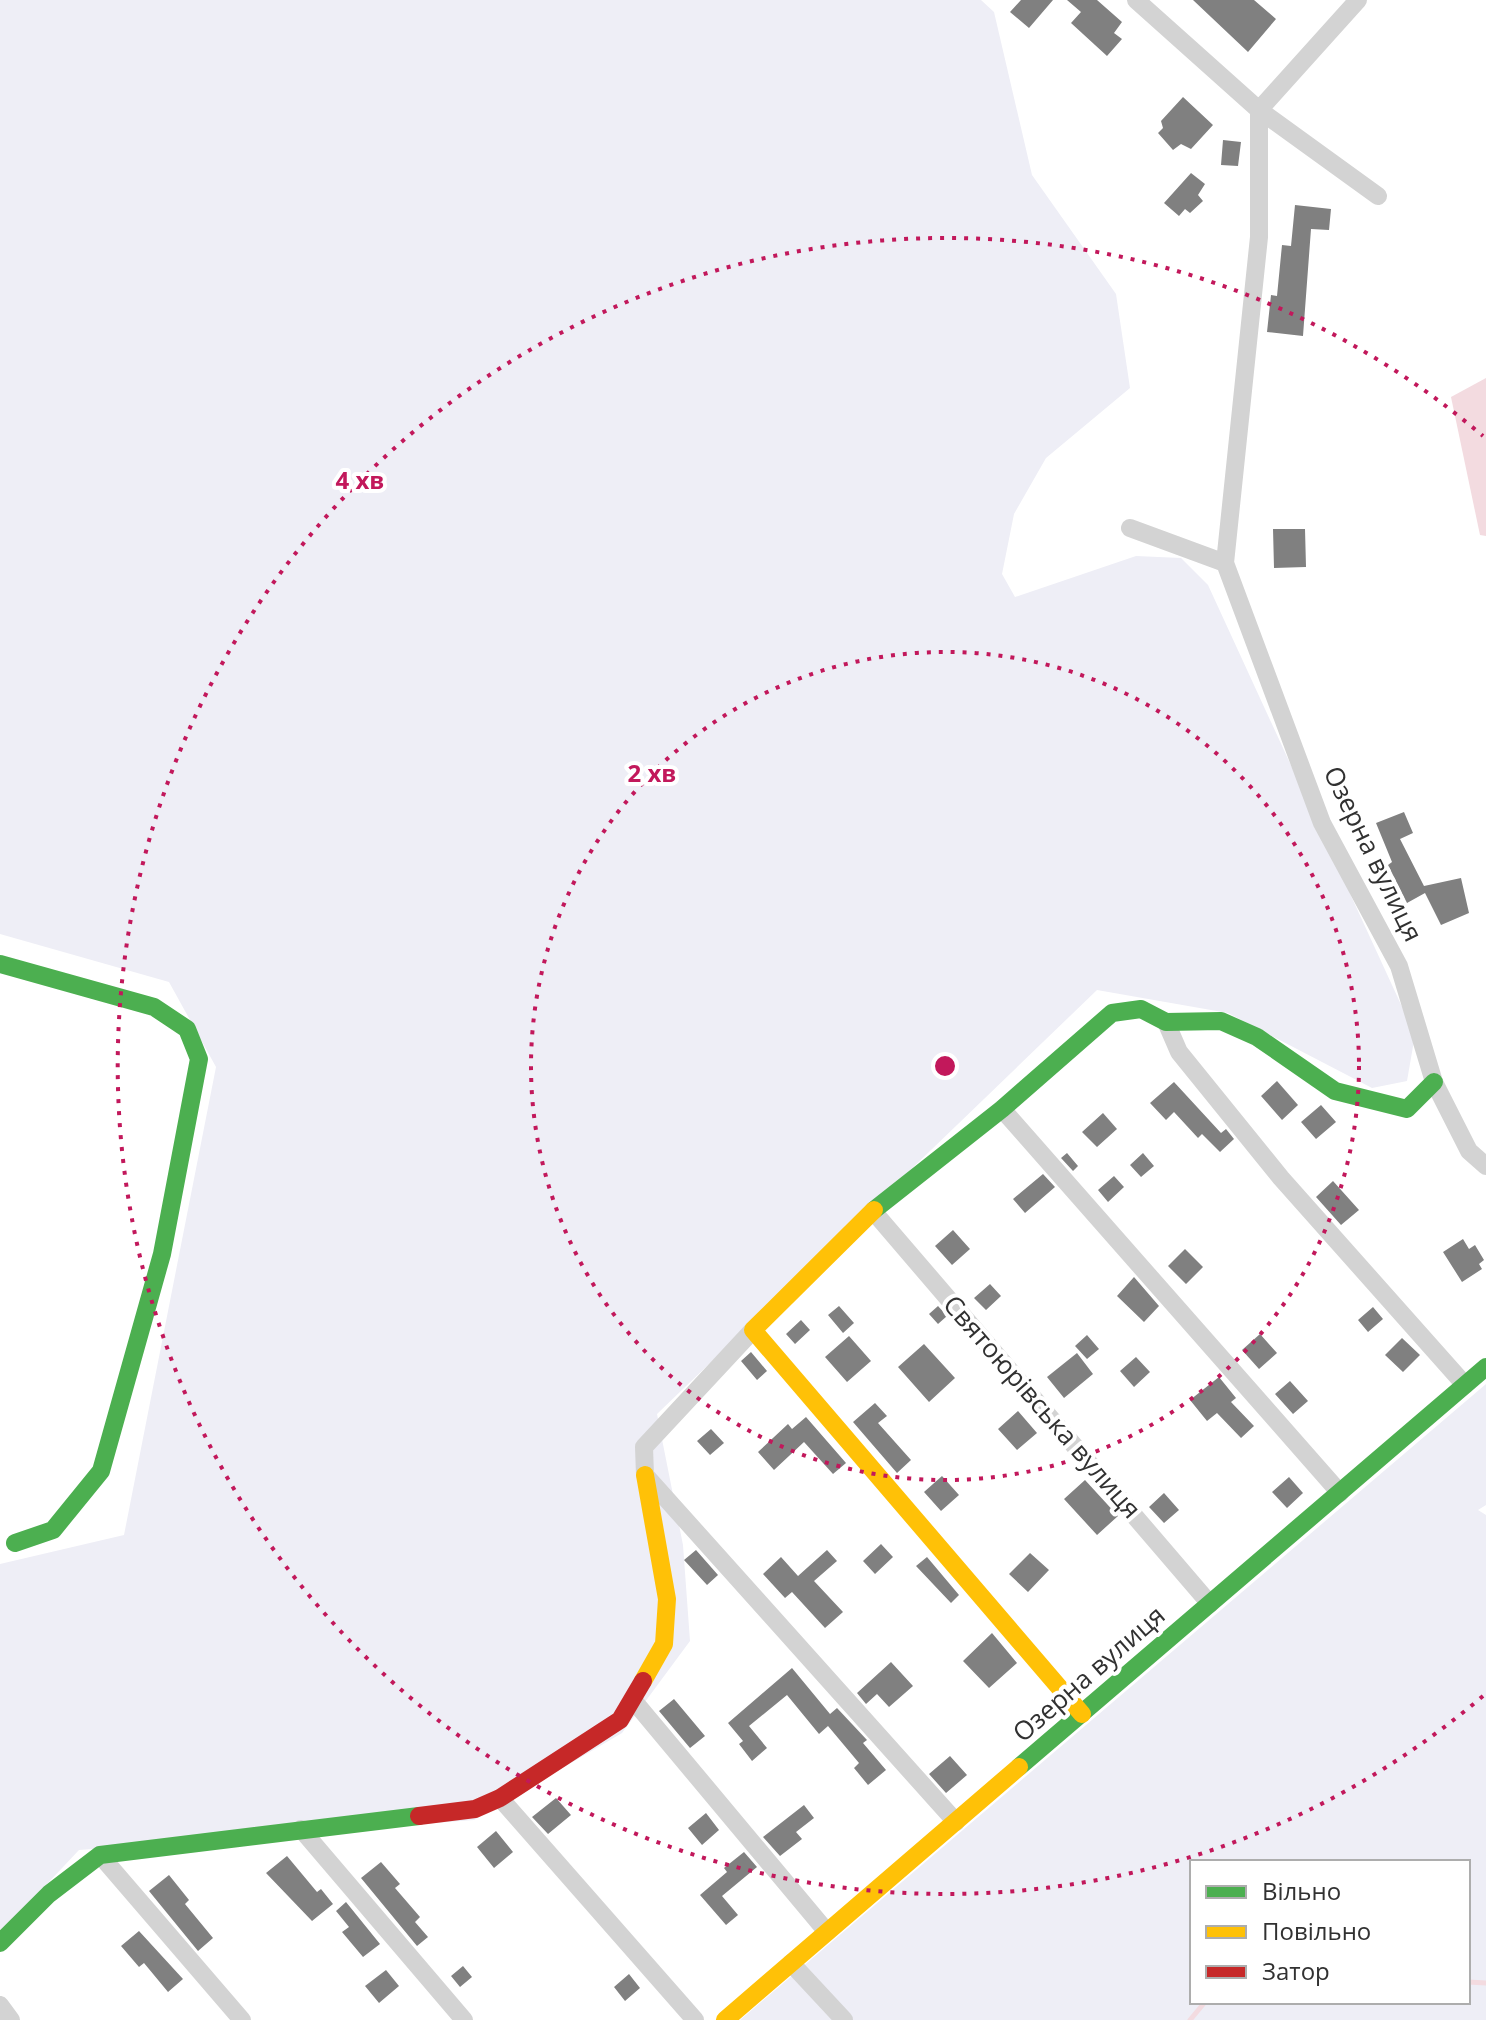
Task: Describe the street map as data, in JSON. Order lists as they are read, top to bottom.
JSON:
{
  "streets": {
    "street": ["Озерна вулиця", "Святоюрівська вулиця"]
  },
  "crossings": [
    ["Озерна вулиця", "Святоюрівська вулиця"]
  ],
  "legend": ["Вільно", "Повільно", "Затор"],
  "rings": ["4 хв", "2 хв"]
}
